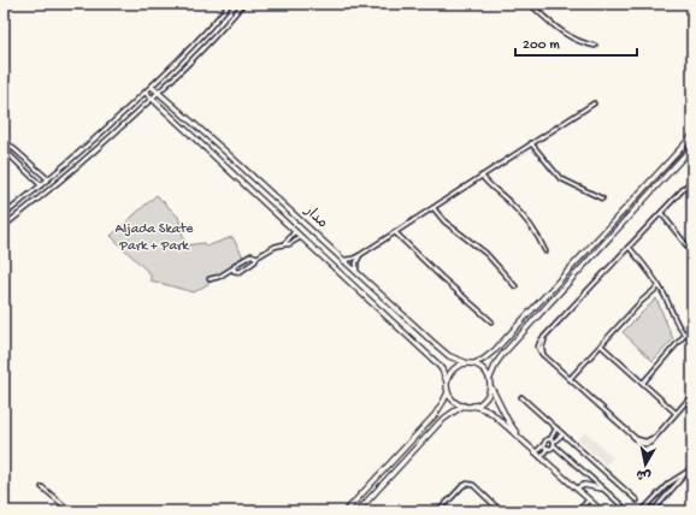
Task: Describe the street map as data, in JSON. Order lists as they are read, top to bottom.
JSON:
{
  "streets": {
    "street": ["مدار"]
  },
  "parks": ["Aljada Skate Park + Park"],
  "scale_bar": "200 m",
  "north": "bottom"
}
